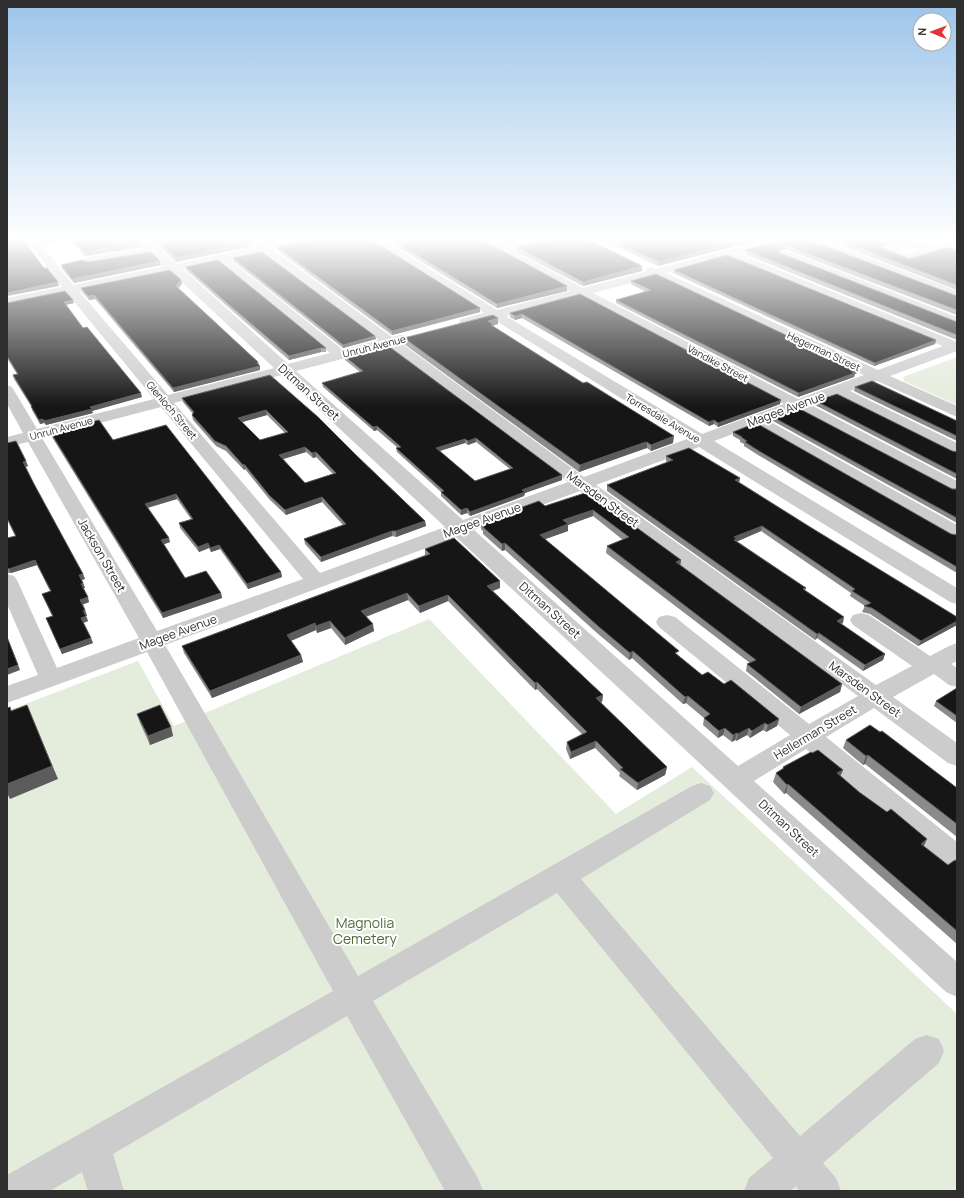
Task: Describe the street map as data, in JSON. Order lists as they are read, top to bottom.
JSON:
{
  "streets": {
    "street": [
      "Unruh Avenue",
      "Hegerman Street",
      "Vandike Street",
      "Ditman Street",
      "Magee Avenue",
      "Glenloch Street",
      "Torresdale Avenue",
      "Marsden Street",
      "Jackson Street",
      "Hellerman Street"
    ]
  },
  "crossings": [
    ["Unruh Avenue", "Ditman Street"],
    ["Unruh Avenue", "Glenloch Street"],
    ["Unruh Avenue", "Marsden Street"],
    ["Unruh Avenue", "Jackson Street"],
    ["Hegerman Street", "Magee Avenue"],
    ["Vandike Street", "Magee Avenue"],
    ["Ditman Street", "Magee Avenue"],
    ["Ditman Street", "Hellerman Street"],
    ["Magee Avenue", "Glenloch Street"],
    ["Magee Avenue", "Torresdale Avenue"],
    ["Magee Avenue", "Marsden Street"],
    ["Magee Avenue", "Jackson Street"],
    ["Marsden Street", "Hellerman Street"]
  ],
  "parks": ["Magnolia Cemetery"],
  "north": "left"
}
